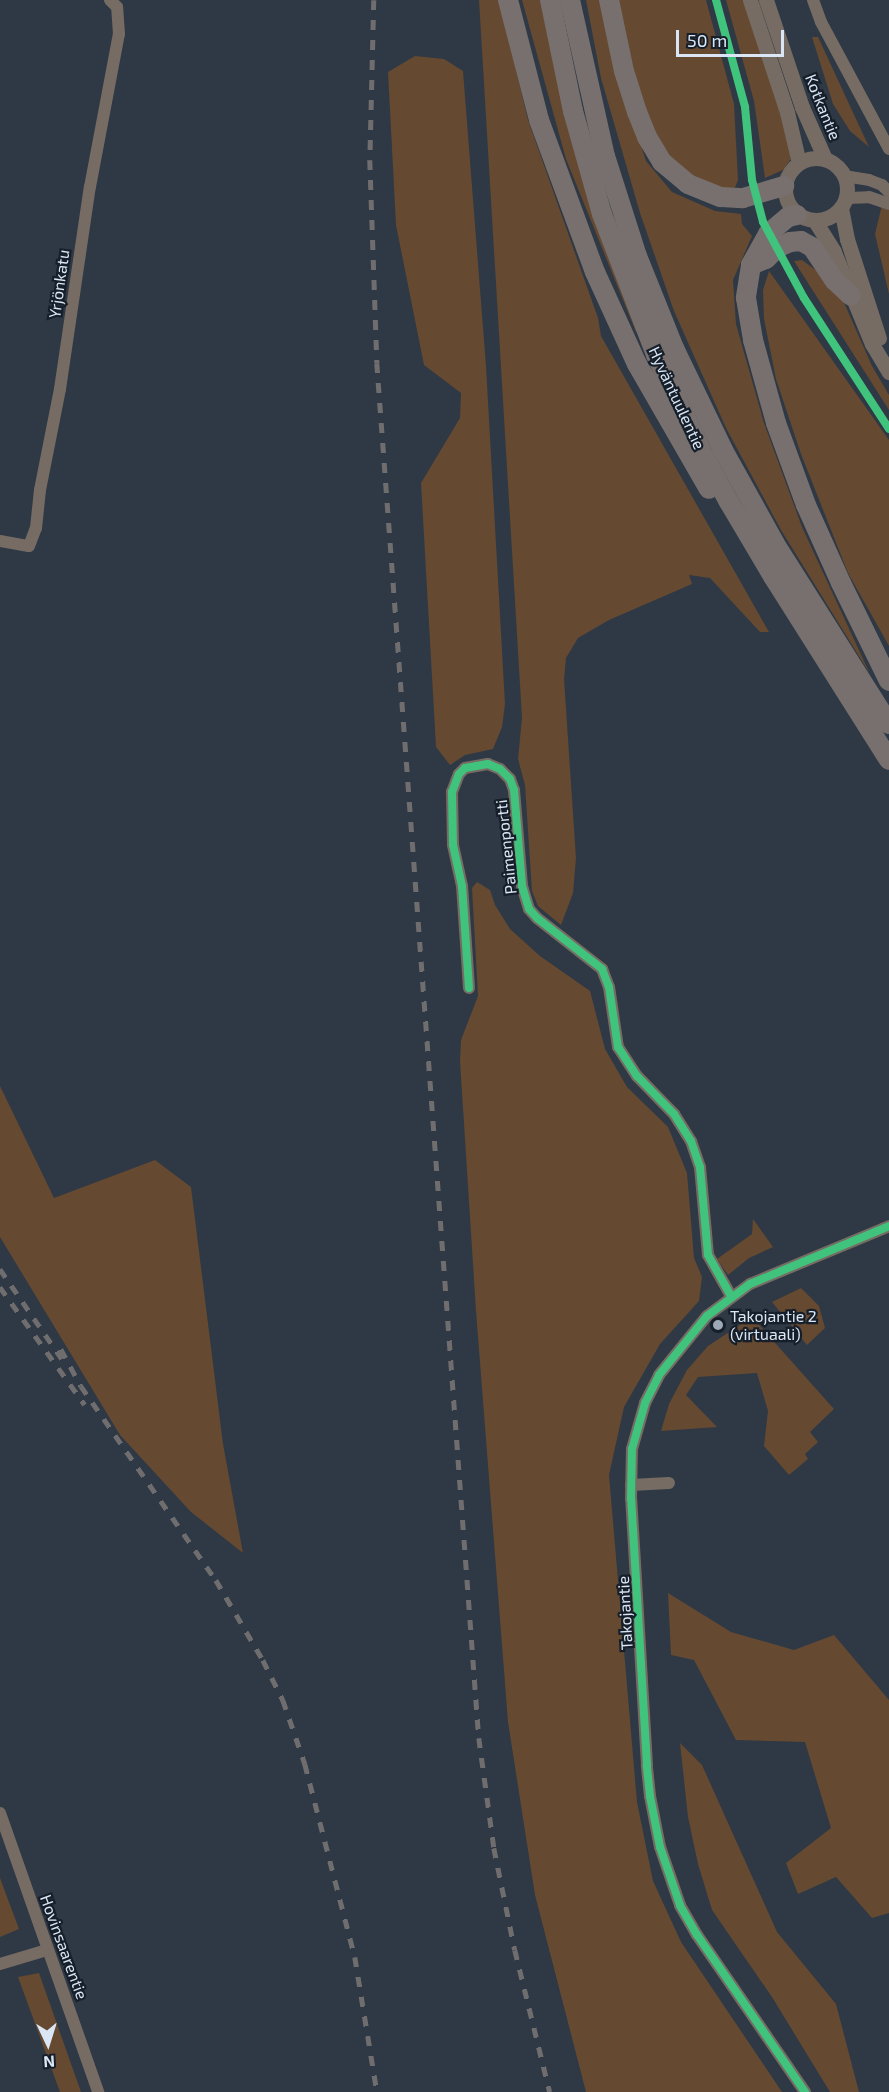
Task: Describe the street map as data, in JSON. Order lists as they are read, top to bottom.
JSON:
{
  "streets": {
    "highway": ["Hyväntuulentie"],
    "street": [
      "Kotkantie",
      "Yrjönkatu",
      "Paimenportti",
      "Takojantie",
      "Hovinsaarentie"
    ]
  },
  "crossings": [
    ["Paimenportti", "Takojantie"]
  ],
  "places": ["Takojantie 2 (virtuaali)"],
  "scale_bar": "50 m",
  "north": "bottom"
}
